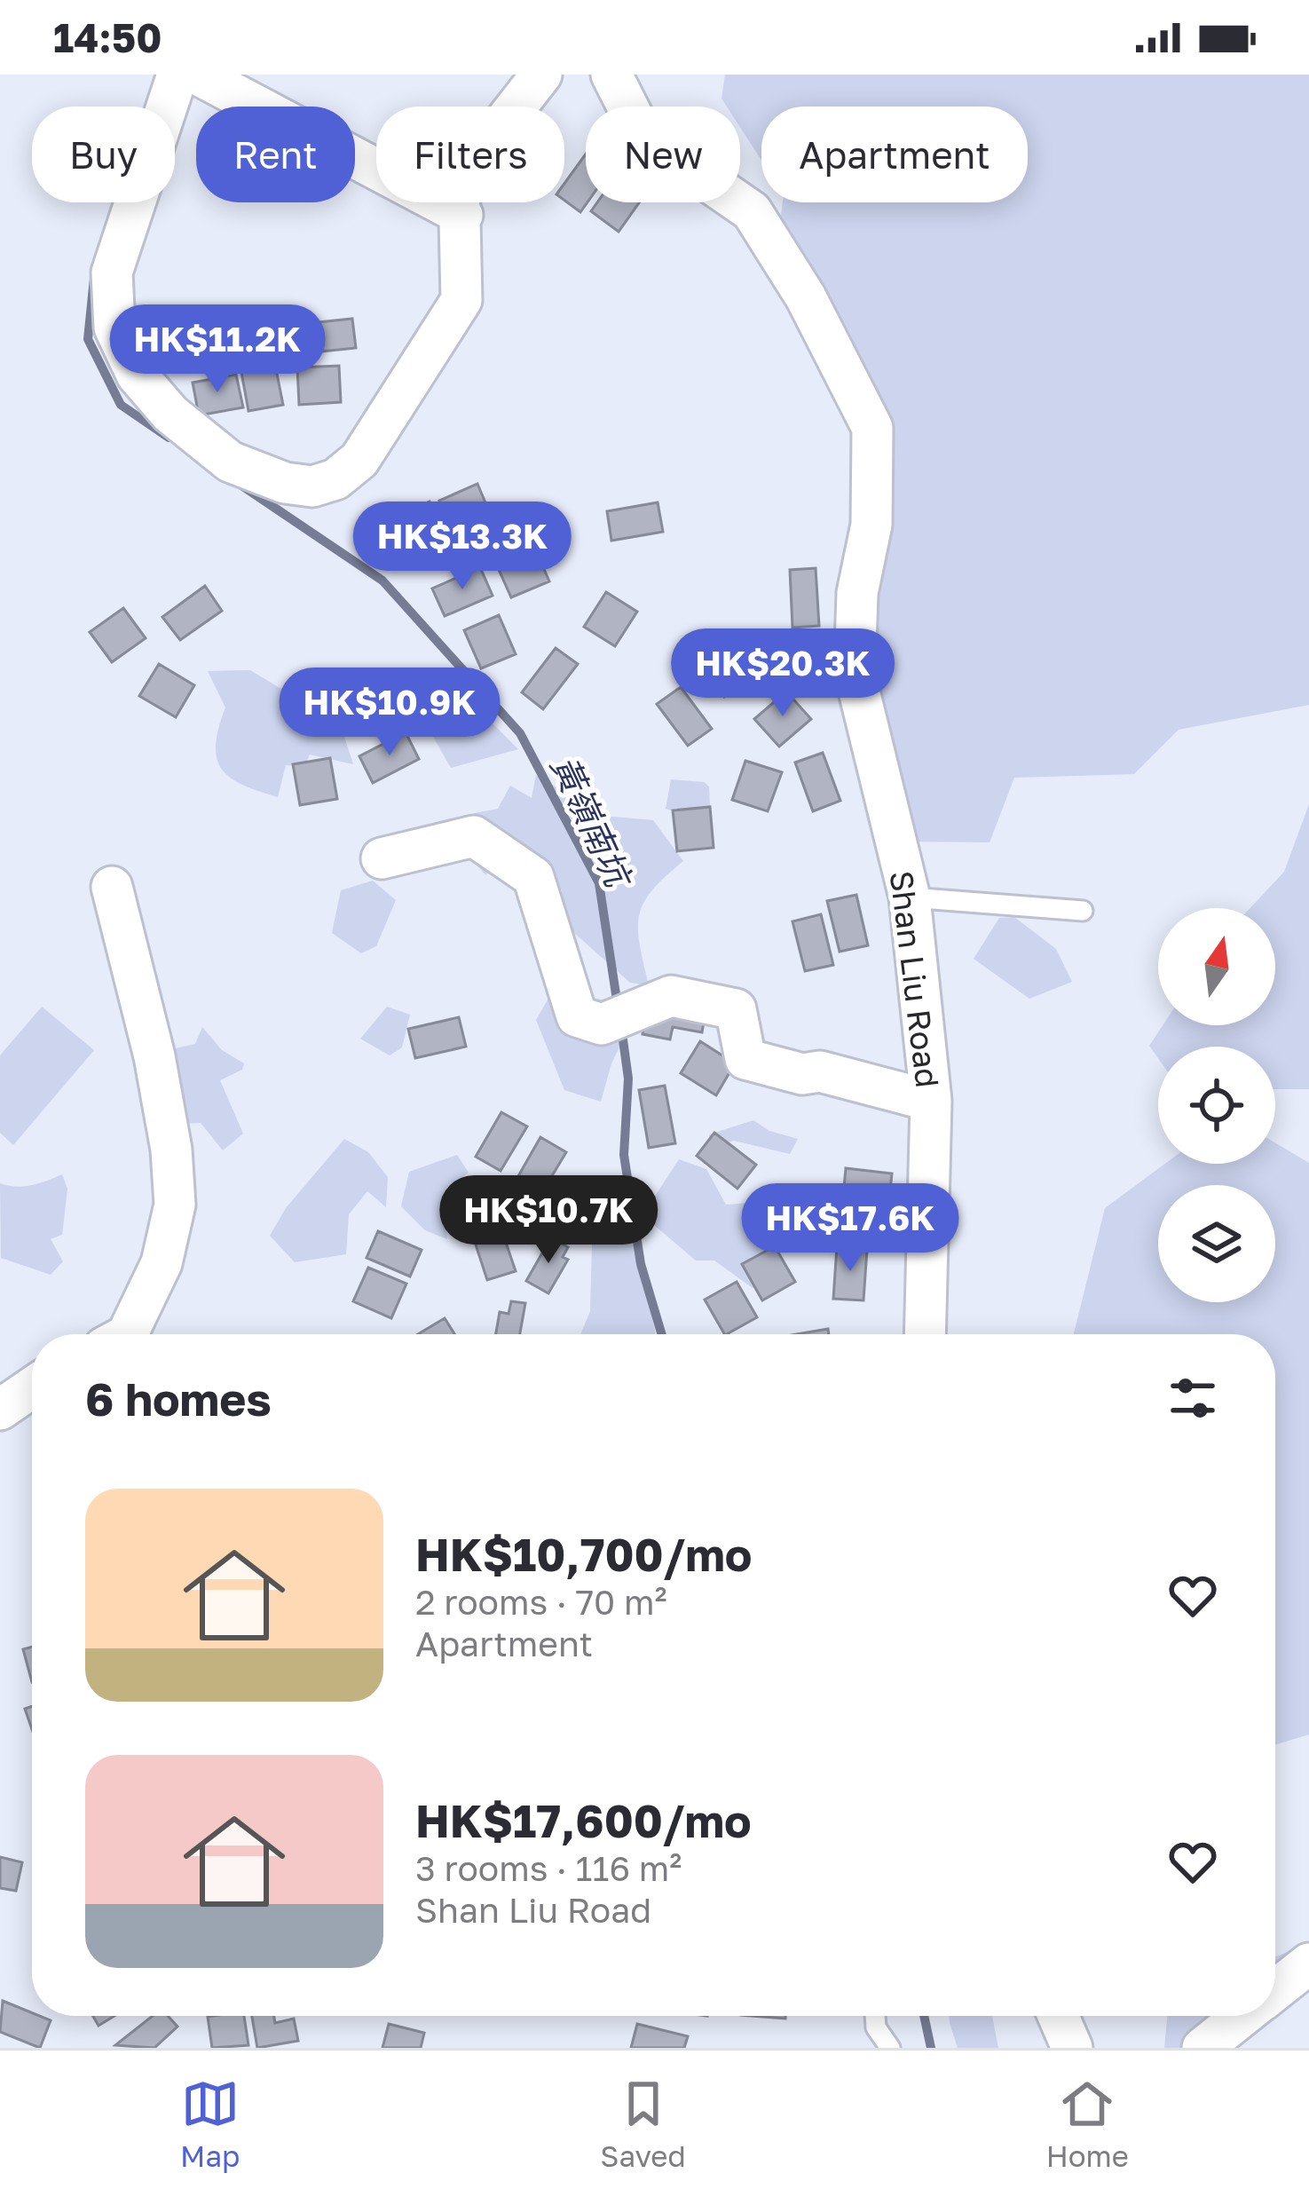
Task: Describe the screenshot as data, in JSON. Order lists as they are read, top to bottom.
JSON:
{
  "streets": {
    "street": ["Shan Liu Road"]
  },
  "water": ["黃嶺南坑"],
  "north": "top",
  "page": {
    "status": "14:50",
    "chip": [
      "Buy",
      "Rent",
      "Filters",
      "New",
      "Apartment"
    ],
    "price": [
      "HK$11.2K",
      "HK$13.3K",
      "HK$20.3K",
      "HK$10.9K",
      "HK$10.7K",
      "HK$17.6K"
    ],
    "heading": "6 homes",
    "list": [
      {
        "name": "HK$10,700/mo",
        "note": "2 rooms · 70 m² · Apartment"
      },
      {
        "name": "HK$17,600/mo",
        "note": "3 rooms · 116 m² · Shan Liu Road"
      }
    ],
    "tabs": ["Map", "Saved", "Home"]
  }
}
